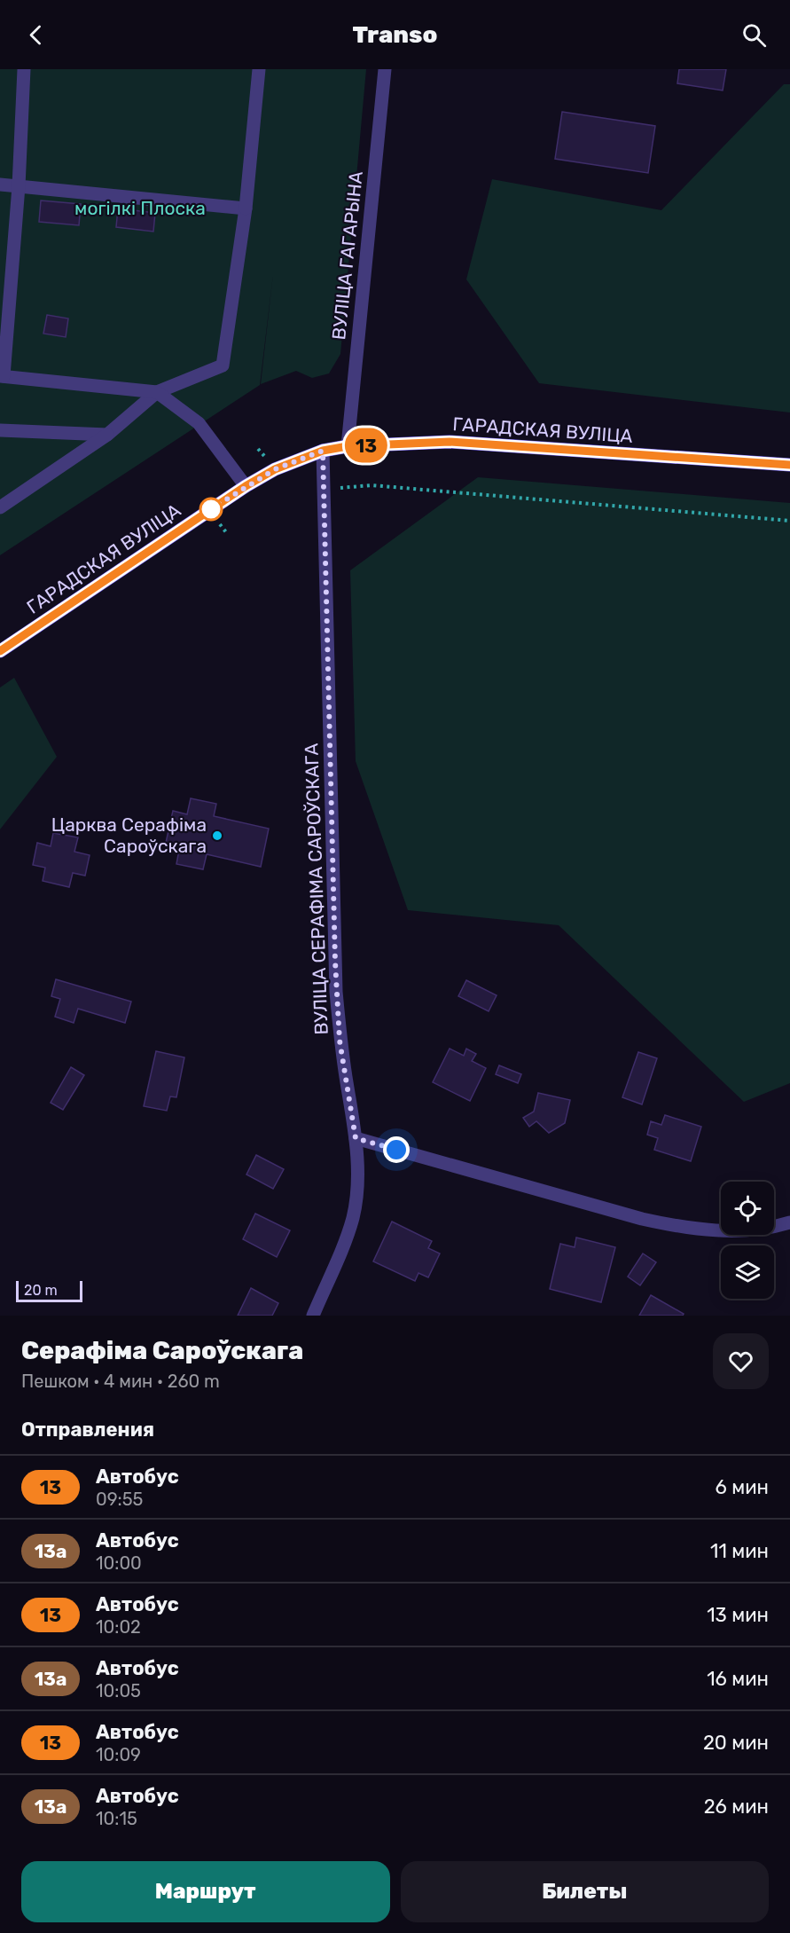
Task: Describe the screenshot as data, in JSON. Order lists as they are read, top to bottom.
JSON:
{
  "streets": {
    "main road": ["ГАРАДСКАЯ ВУЛІЦА"],
    "street": ["ВУЛІЦА ГАГАРЫНА", "ВУЛІЦА СЕРАФІМА САРОЎСКАГА"]
  },
  "crossings": [
    ["ВУЛІЦА ГАГАРЫНА", "ГАРАДСКАЯ ВУЛІЦА"],
    ["ГАРАДСКАЯ ВУЛІЦА", "ВУЛІЦА СЕРАФІМА САРОЎСКАГА"]
  ],
  "parks": ["могілкі Плоска"],
  "places": ["Царква Серафіма Сароўскага"],
  "lines": ["bus line 13"],
  "scale_bar": "20 m",
  "page": {
    "header": "Transo",
    "on_map": "13",
    "scale": "20 m",
    "heading": [
      ["Серафіма Сароўскага", "Пешком · 4 мин · 260 m"],
      "Отправления"
    ],
    "list": [
      {
        "mark": "13",
        "name": "Автобус",
        "note": "09:55",
        "value": "6 мин"
      },
      {
        "mark": "13а",
        "name": "Автобус",
        "note": "10:00",
        "value": "11 мин"
      },
      {
        "mark": "13",
        "name": "Автобус",
        "note": "10:02",
        "value": "13 мин"
      },
      {
        "mark": "13а",
        "name": "Автобус",
        "note": "10:05",
        "value": "16 мин"
      },
      {
        "mark": "13",
        "name": "Автобус",
        "note": "10:09",
        "value": "20 мин"
      },
      {
        "mark": "13а",
        "name": "Автобус",
        "note": "10:15",
        "value": "26 мин"
      }
    ],
    "buttons": ["Маршрут", "Билеты"]
  }
}
